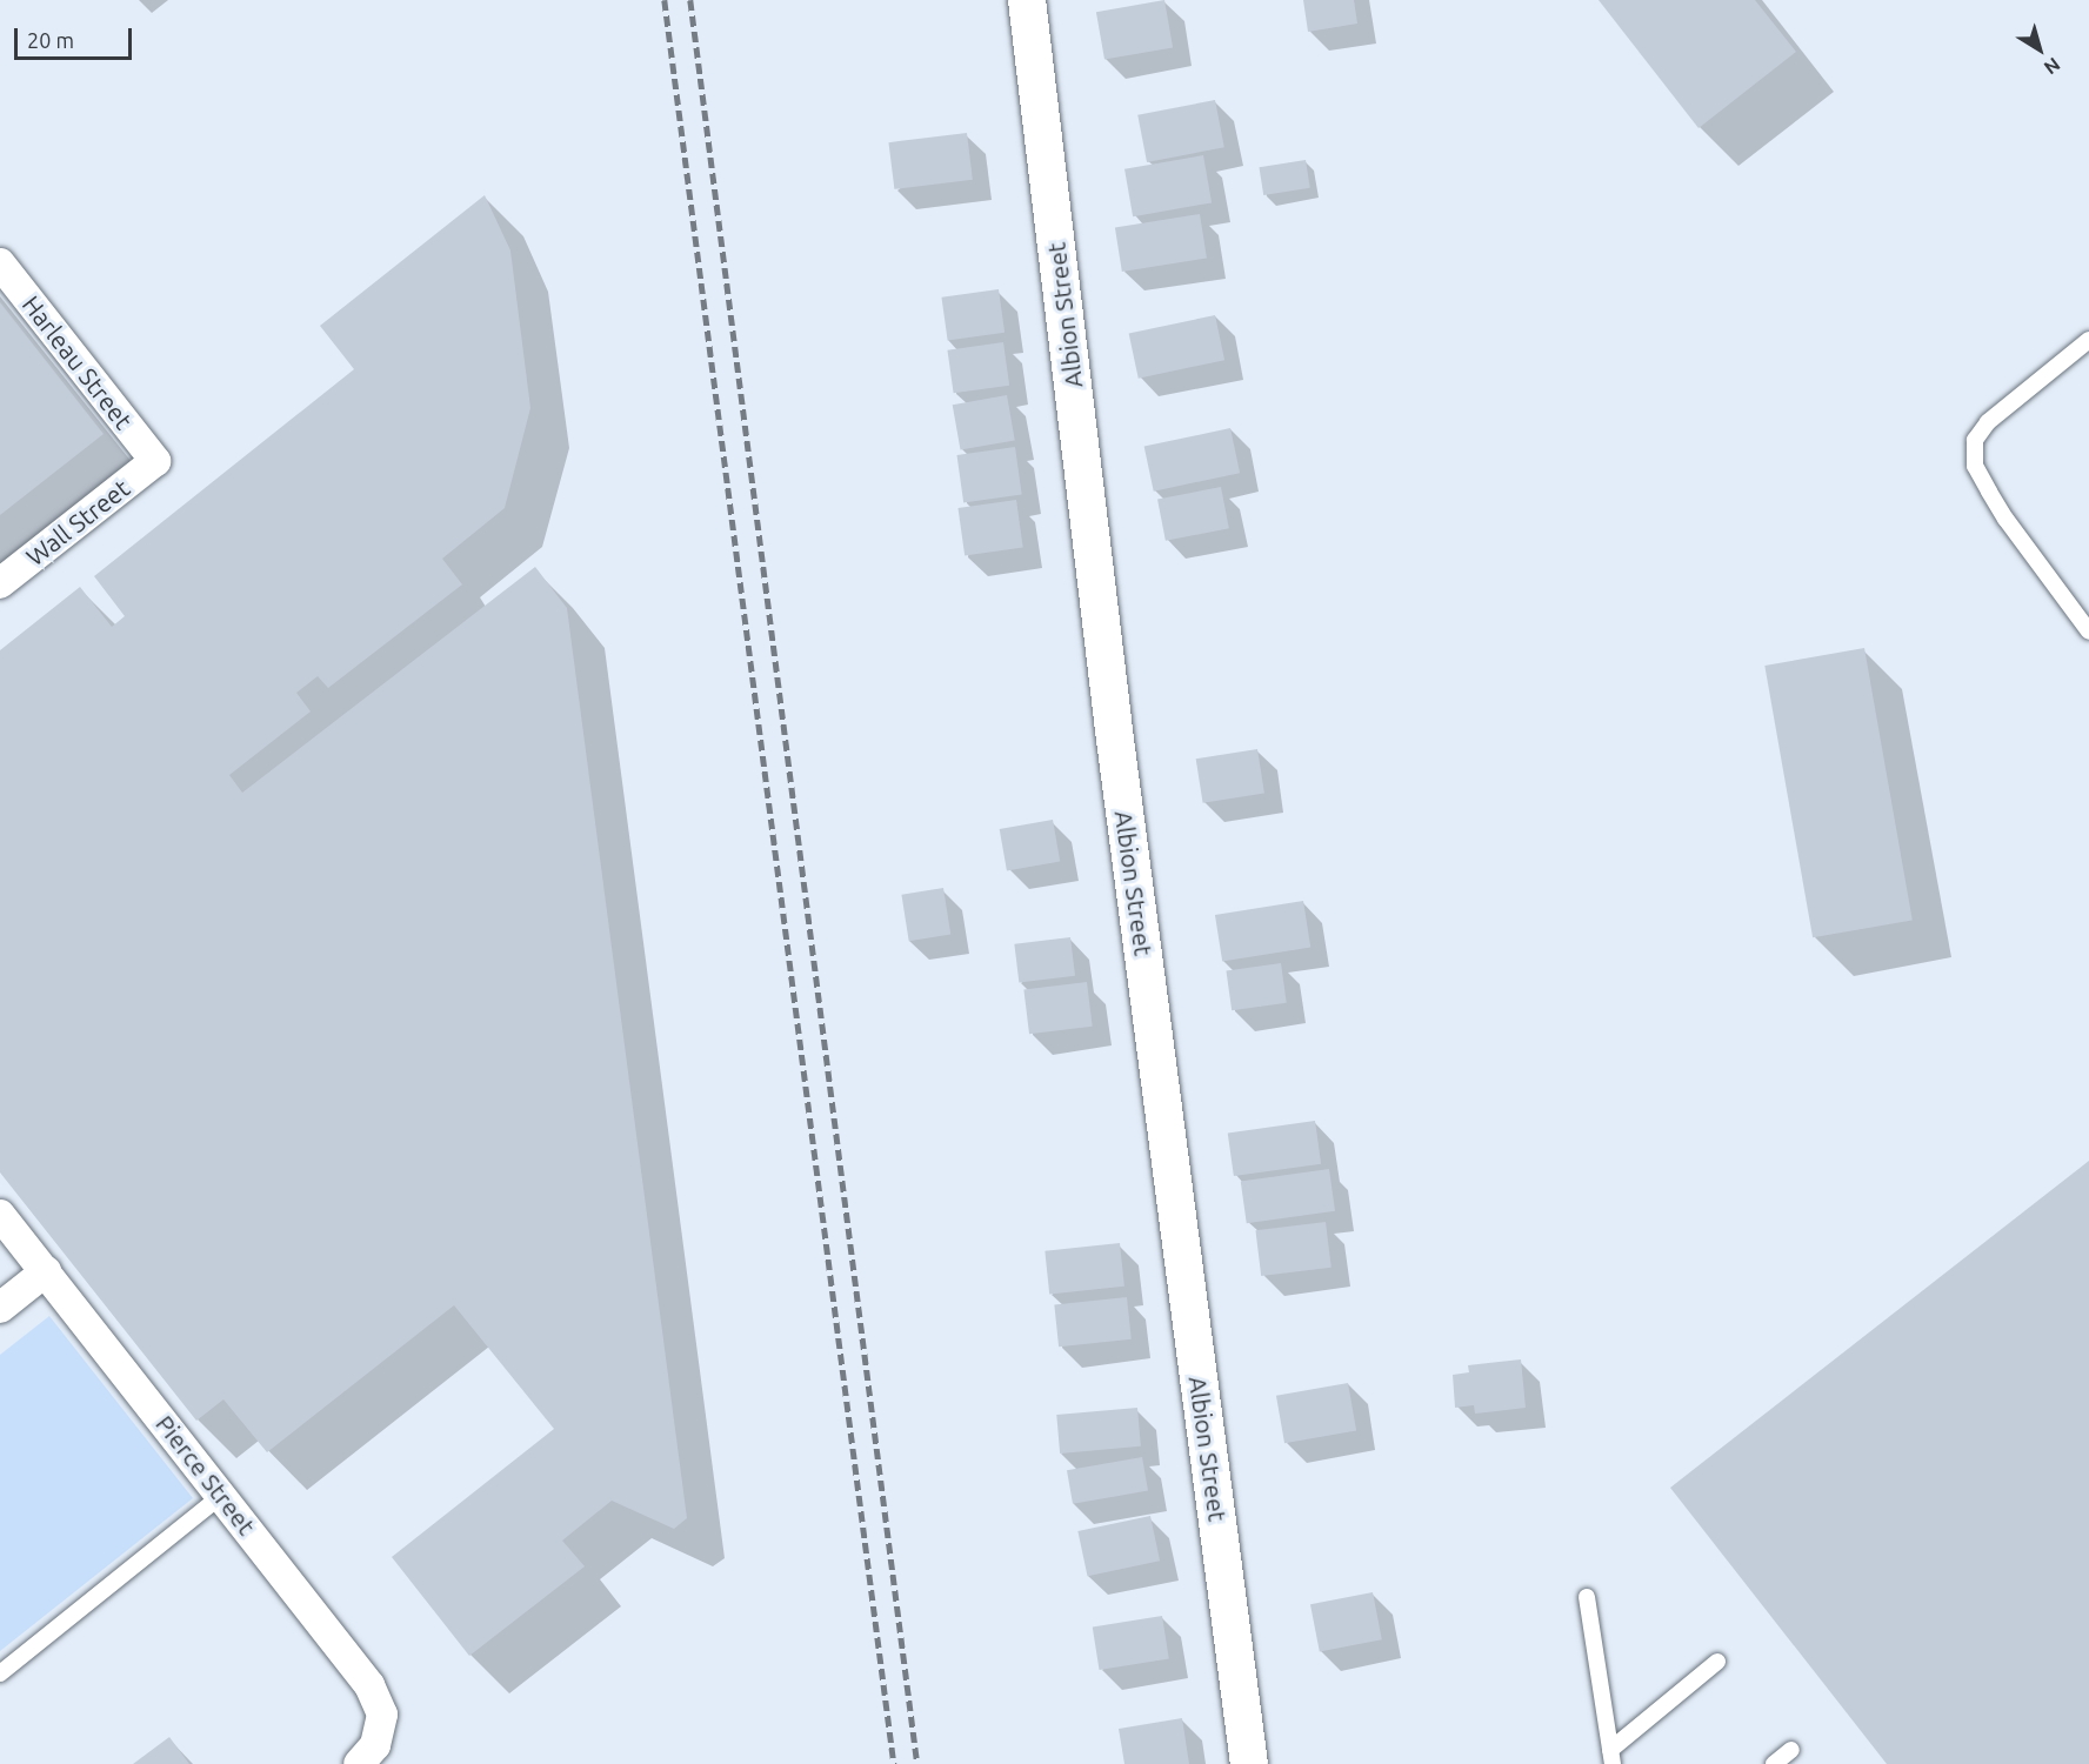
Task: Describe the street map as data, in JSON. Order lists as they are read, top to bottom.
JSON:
{
  "streets": {
    "street": [
      "Albion Street",
      "Harleau Street",
      "Wall Street",
      "Pierce Street"
    ]
  },
  "crossings": [
    ["Harleau Street", "Wall Street"]
  ],
  "scale_bar": "20 m",
  "north": "bottom right"
}
